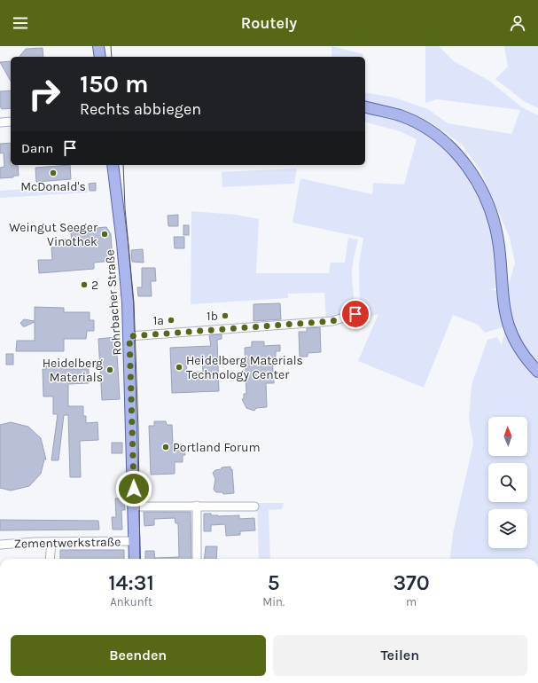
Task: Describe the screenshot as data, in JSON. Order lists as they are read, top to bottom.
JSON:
{
  "streets": {
    "main road": ["Rohrbacher Straße"],
    "street": ["Zementwerkstraße"]
  },
  "crossings": [
    ["Rohrbacher Straße", "Zementwerkstraße"]
  ],
  "places": [
    "McDonald's",
    "Weingut Seeger Vinothek",
    "2",
    "1b",
    "1a",
    "Heidelberg Materials Technology Center",
    "Heidelberg Materials",
    "Portland Forum"
  ],
  "north": "top",
  "page": {
    "header": "Routely",
    "turn": ["150 m", "Rechts abbiegen"],
    "then": "Dann",
    "eta": [
      "14:31",
      "Ankunft",
      "5",
      "Min.",
      "370",
      "m"
    ],
    "buttons": ["Beenden", "Teilen"]
  }
}
